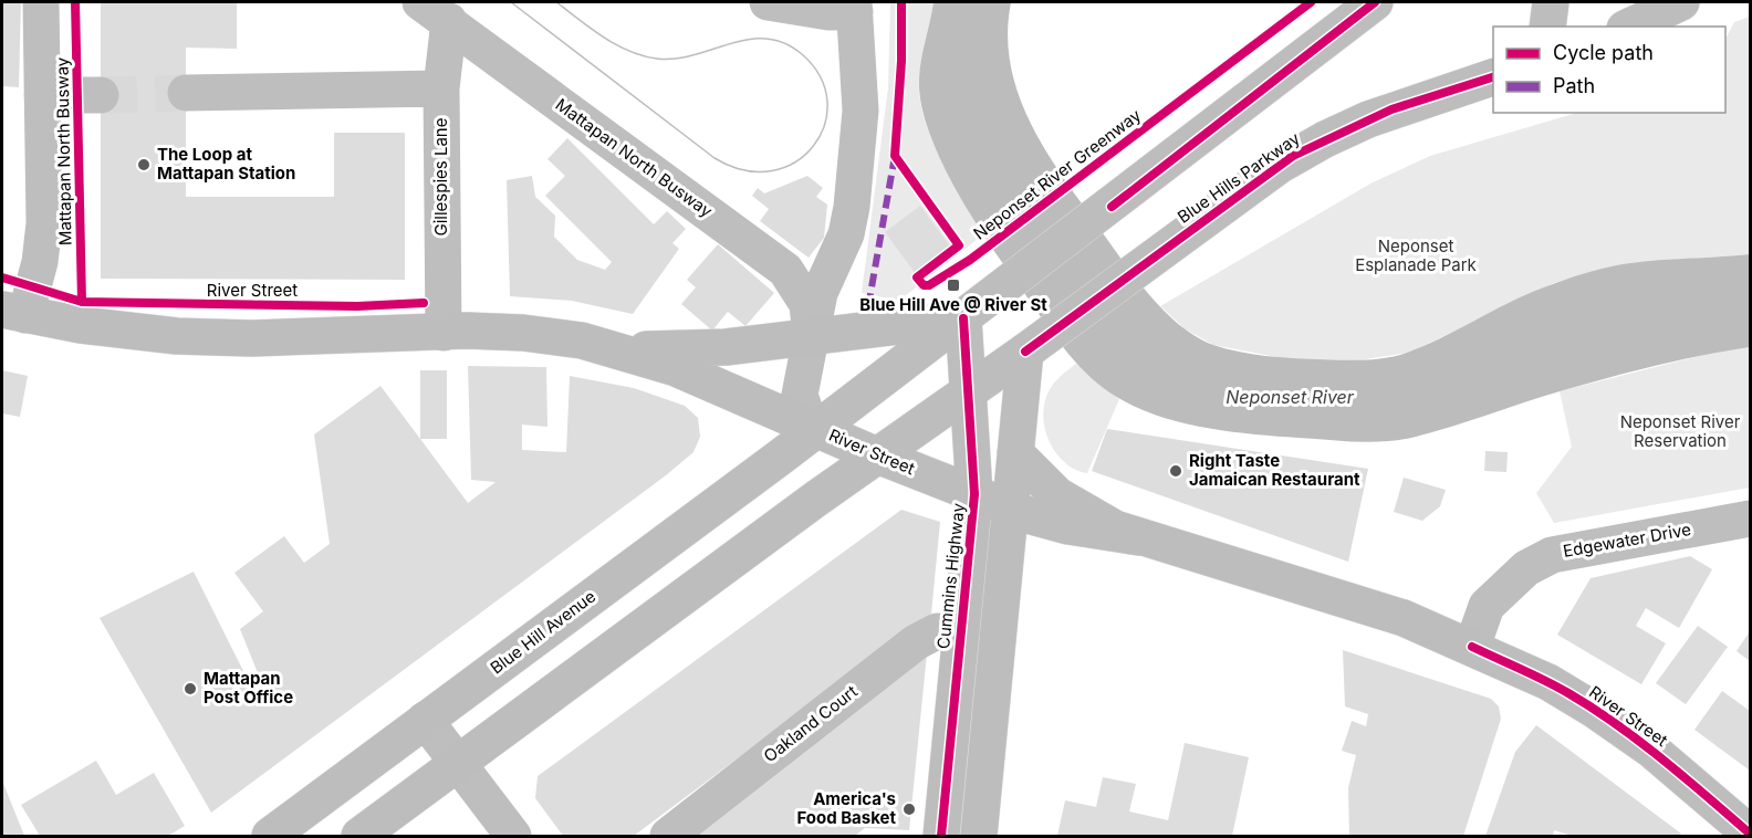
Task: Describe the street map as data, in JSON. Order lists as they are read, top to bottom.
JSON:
{
  "streets": {
    "main road": [
      "Blue Hills Parkway",
      "River Street",
      "Cummins Highway",
      "Blue Hill Avenue"
    ],
    "street": [
      "Mattapan North Busway",
      "Gillespies Lane",
      "Edgewater Drive",
      "Oakland Court"
    ],
    "cycle path": ["Neponset River Greenway"]
  },
  "crossings": [
    ["Mattapan North Busway", "Gillespies Lane"],
    ["Mattapan North Busway", "River Street"],
    ["Gillespies Lane", "River Street"],
    ["Blue Hills Parkway", "River Street"],
    ["Blue Hills Parkway", "Cummins Highway"],
    ["River Street", "Edgewater Drive"],
    ["River Street", "Cummins Highway"],
    ["River Street", "Blue Hill Avenue"],
    ["Cummins Highway", "Oakland Court"]
  ],
  "water": ["Neponset River"],
  "parks": ["Neponset Esplanade Park", "Neponset River Reservation"],
  "places": {
    "other": [
      "The Loop at Mattapan Station",
      "Right Taste Jamaican Restaurant",
      "Mattapan Post Office",
      "America's Food Basket"
    ],
    "transit": ["Blue Hill Ave @ River St"]
  },
  "legend": ["Cycle path", "Path"]
}
